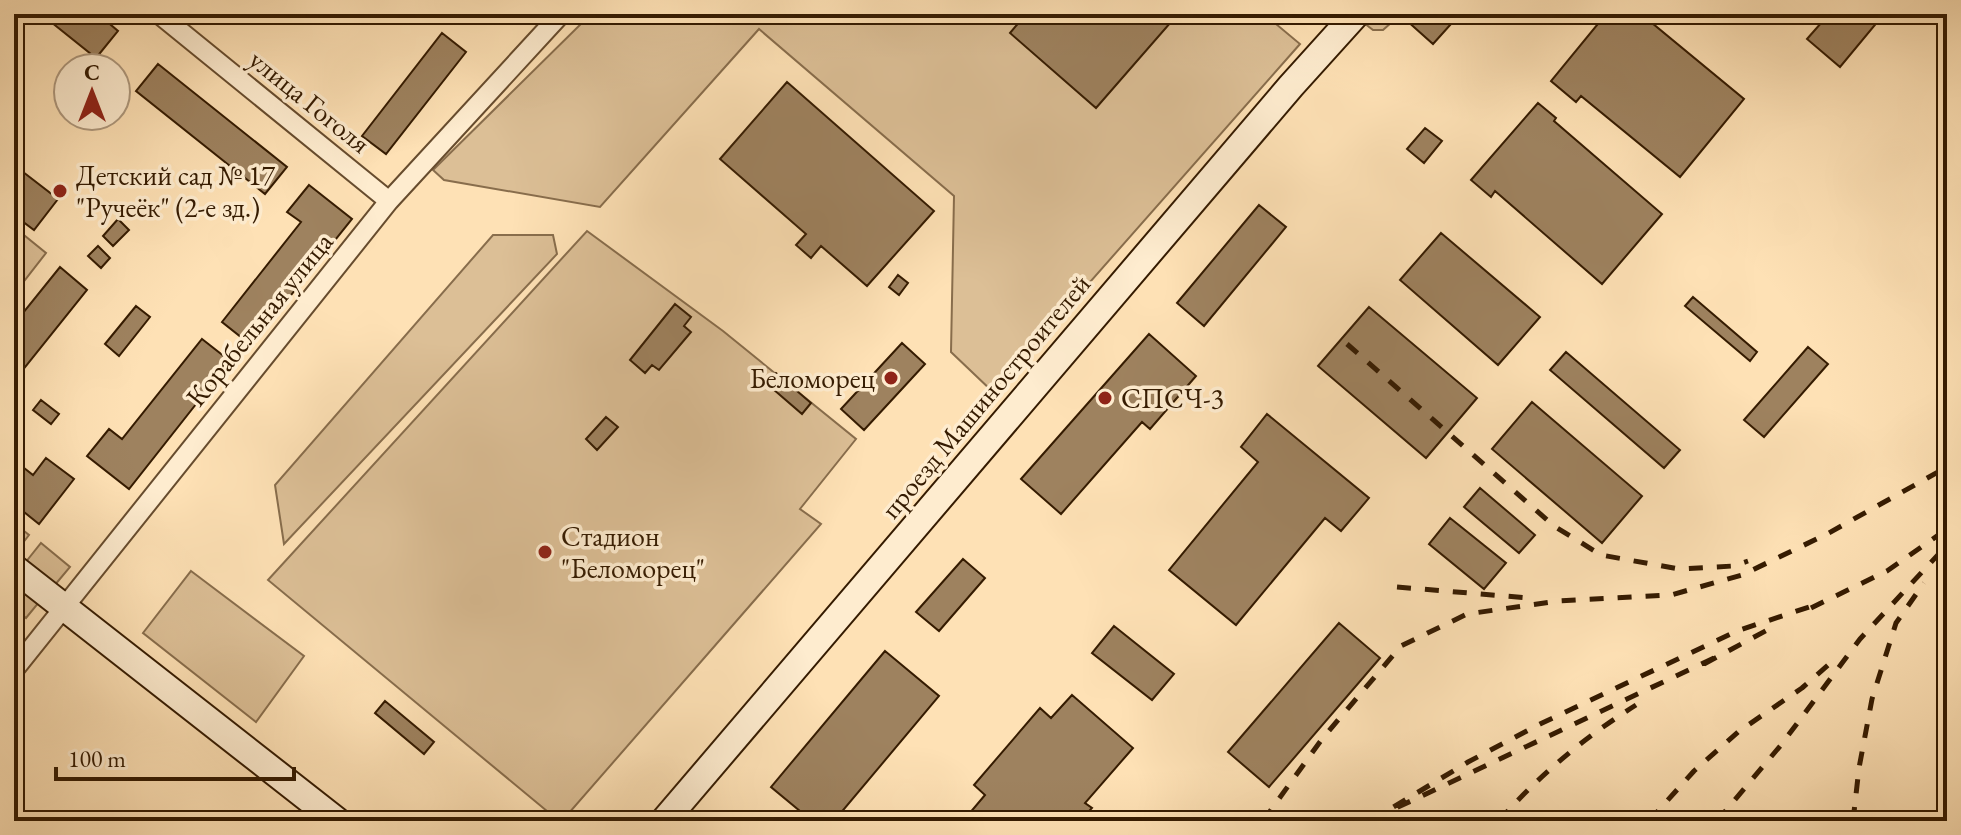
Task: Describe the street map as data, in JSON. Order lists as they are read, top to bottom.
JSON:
{
  "streets": {
    "street": ["улица Гоголя", "Корабельная улица", "проезд Машиностроителей"]
  },
  "crossings": [
    ["улица Гоголя", "Корабельная улица"]
  ],
  "places": [
    "Детский сад № 17 \"Ручеёк\" (2-е зд.)",
    "Беломорец",
    "СПСЧ-3",
    "Стадион \"Беломорец\""
  ],
  "scale_bar": "100 m",
  "north": "top"
}
